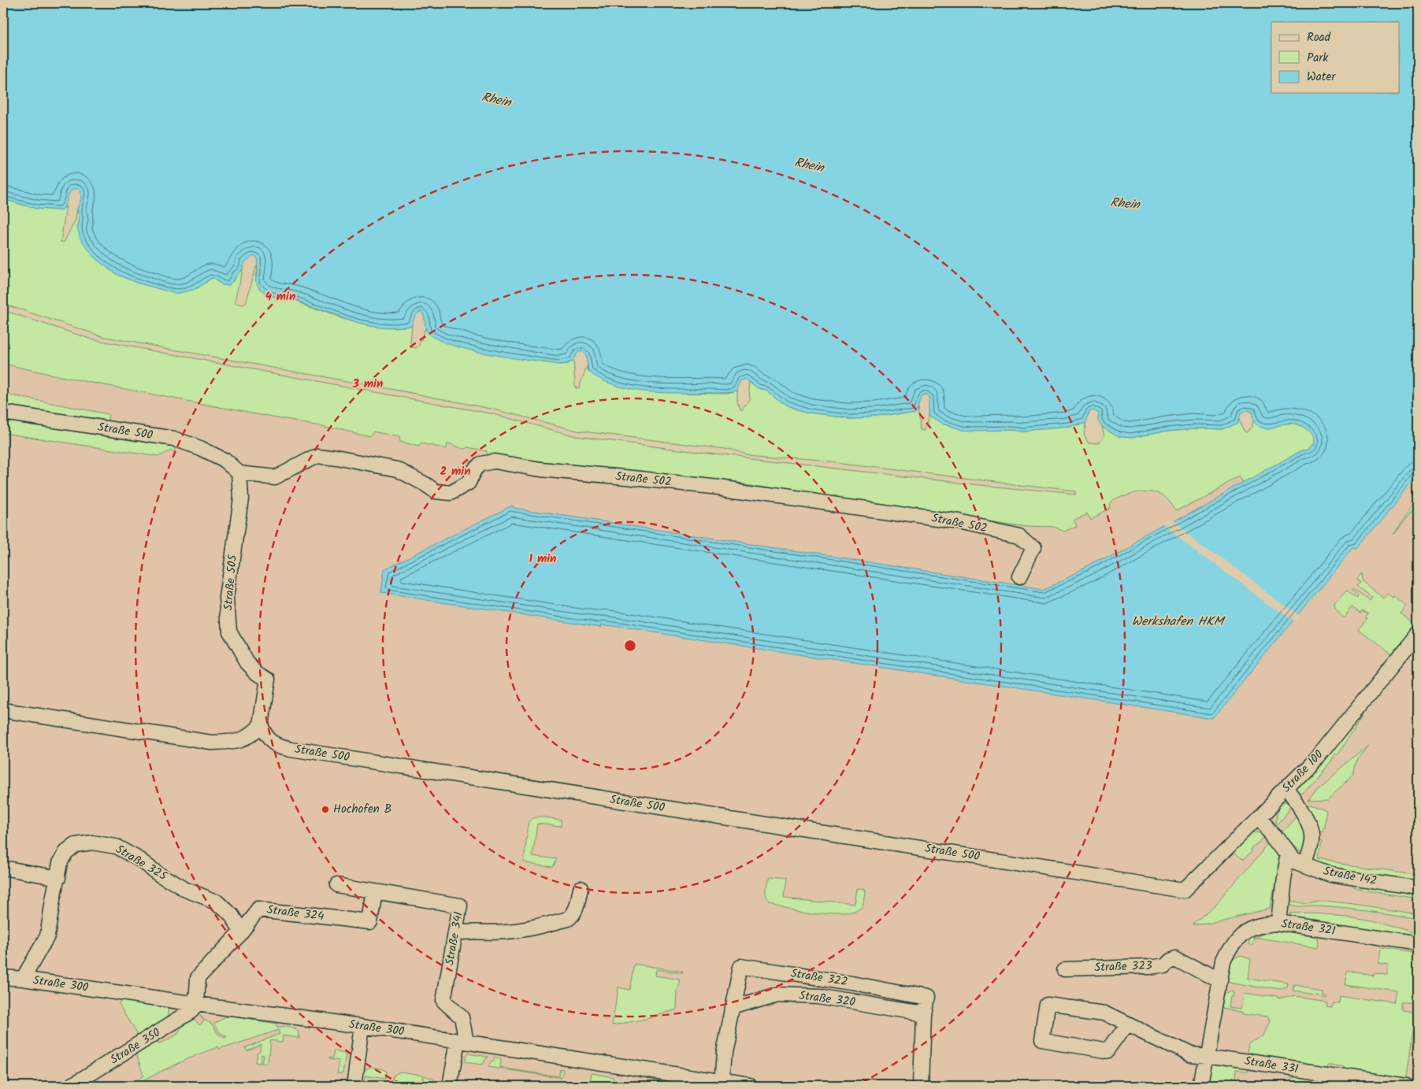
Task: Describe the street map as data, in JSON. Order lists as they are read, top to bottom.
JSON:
{
  "streets": {
    "street": [
      "Straße 500",
      "Straße 502",
      "Straße 505",
      "Straße 100",
      "Straße 325",
      "Straße 142",
      "Straße 324",
      "Straße 321",
      "Straße 341",
      "Straße 323",
      "Straße 322",
      "Straße 300",
      "Straße 320",
      "Straße 350",
      "Straße 331"
    ]
  },
  "crossings": [
    ["Straße 500", "Straße 502"],
    ["Straße 500", "Straße 505"],
    ["Straße 500", "Straße 100"],
    ["Straße 502", "Straße 505"],
    ["Straße 325", "Straße 324"],
    ["Straße 325", "Straße 300"],
    ["Straße 324", "Straße 341"],
    ["Straße 324", "Straße 300"],
    ["Straße 324", "Straße 350"],
    ["Straße 321", "Straße 323"],
    ["Straße 321", "Straße 331"],
    ["Straße 341", "Straße 300"],
    ["Straße 322", "Straße 300"],
    ["Straße 322", "Straße 320"],
    ["Straße 300", "Straße 350"]
  ],
  "water": ["Rhein", "Werkshafen HKM"],
  "places": ["Hochofen B"],
  "legend": ["Road", "Park", "Water"],
  "rings": [
    "4 min",
    "3 min",
    "2 min",
    "1 min"
  ]
}
